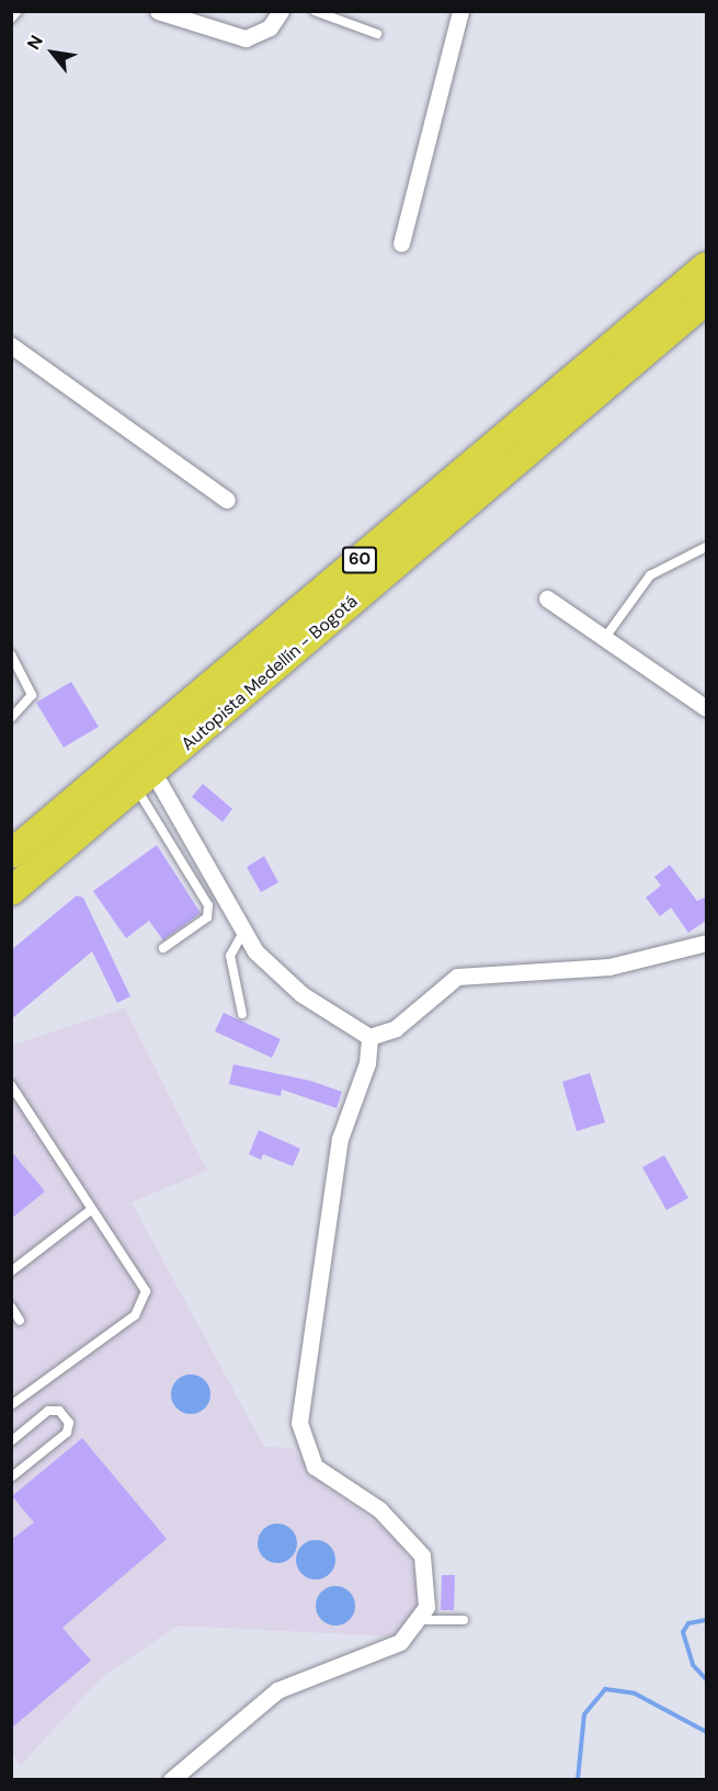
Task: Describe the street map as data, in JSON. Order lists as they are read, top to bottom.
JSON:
{
  "streets": {
    "highway": ["60", "Autopista Medellín - Bogotá"]
  },
  "north": "top left"
}
